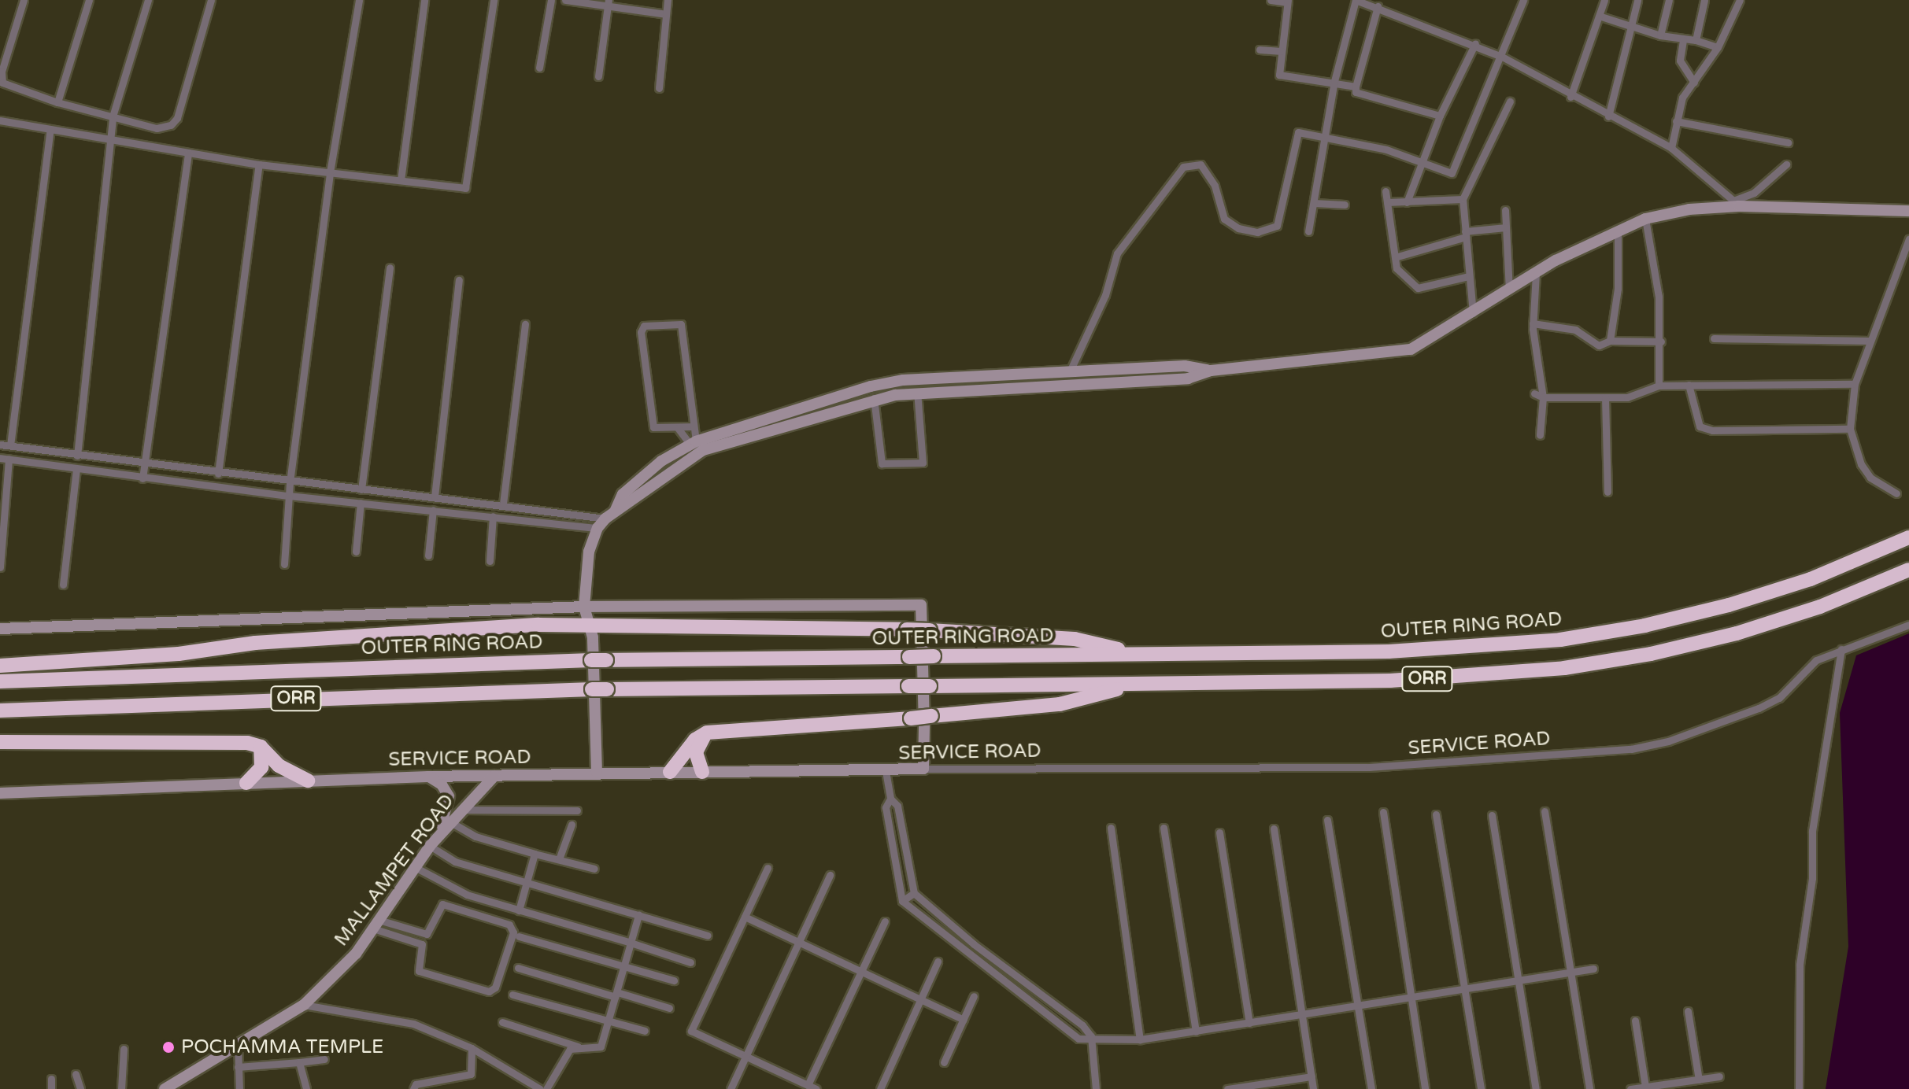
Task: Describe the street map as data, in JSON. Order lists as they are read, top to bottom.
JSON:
{
  "streets": {
    "highway": ["OUTER RING ROAD", "ORR"],
    "main road": ["SERVICE ROAD", "MALLAMPET ROAD"]
  },
  "crossings": [
    ["SERVICE ROAD", "MALLAMPET ROAD"]
  ],
  "places": ["POCHAMMA TEMPLE"]
}
